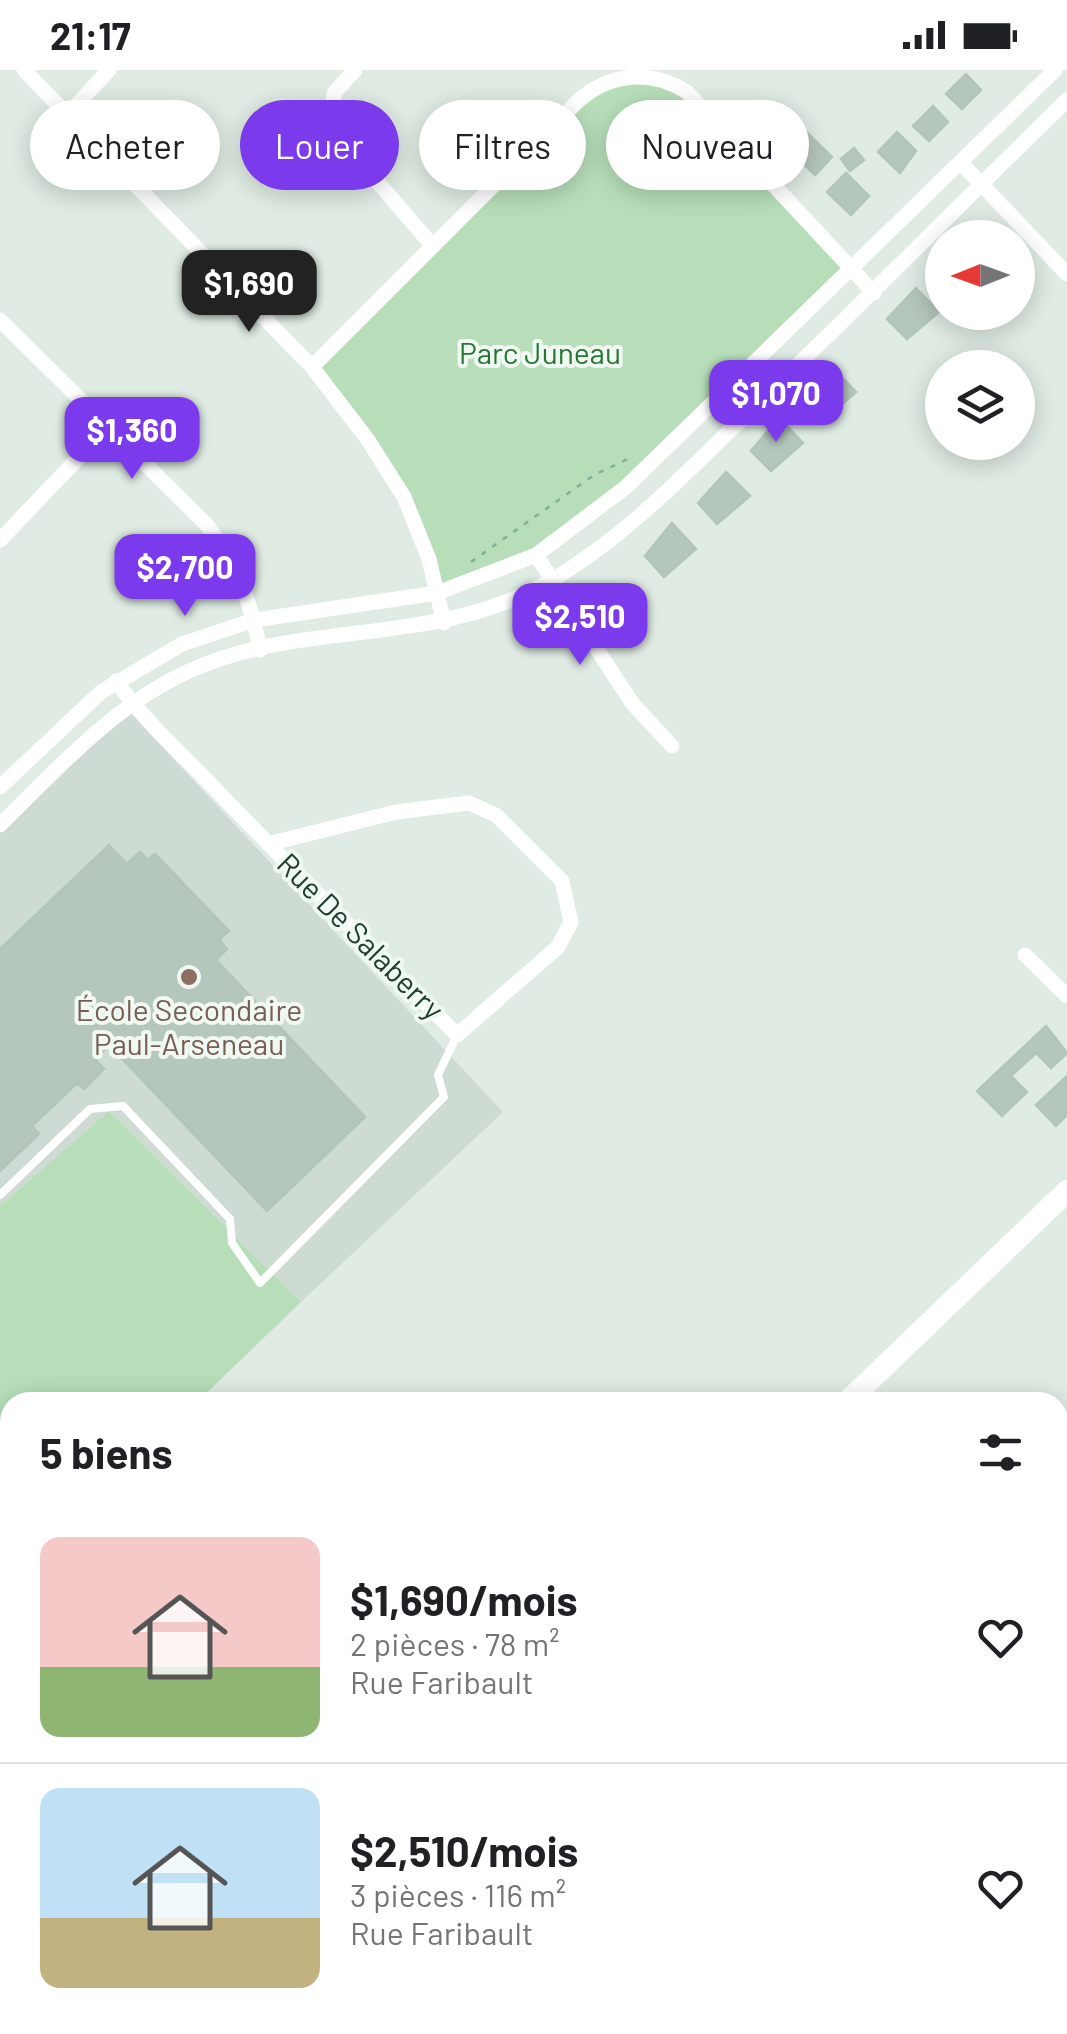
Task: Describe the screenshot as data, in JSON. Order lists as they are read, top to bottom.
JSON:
{
  "streets": {
    "street": ["Rue De Salaberry"]
  },
  "parks": ["Parc Juneau"],
  "places": ["École Secondaire Paul-Arseneau"],
  "north": "left",
  "page": {
    "status": "21:17",
    "chip": [
      "Acheter",
      "Louer",
      "Filtres",
      "Nouveau"
    ],
    "price": [
      "$1,690",
      "$1,070",
      "$1,360",
      "$2,700",
      "$2,510"
    ],
    "heading": "5 biens",
    "list": [
      {
        "name": "$1,690/mois",
        "note": "2 pièces · 78 m² · Rue Faribault"
      },
      {
        "name": "$2,510/mois",
        "note": "3 pièces · 116 m² · Rue Faribault"
      }
    ]
  }
}
